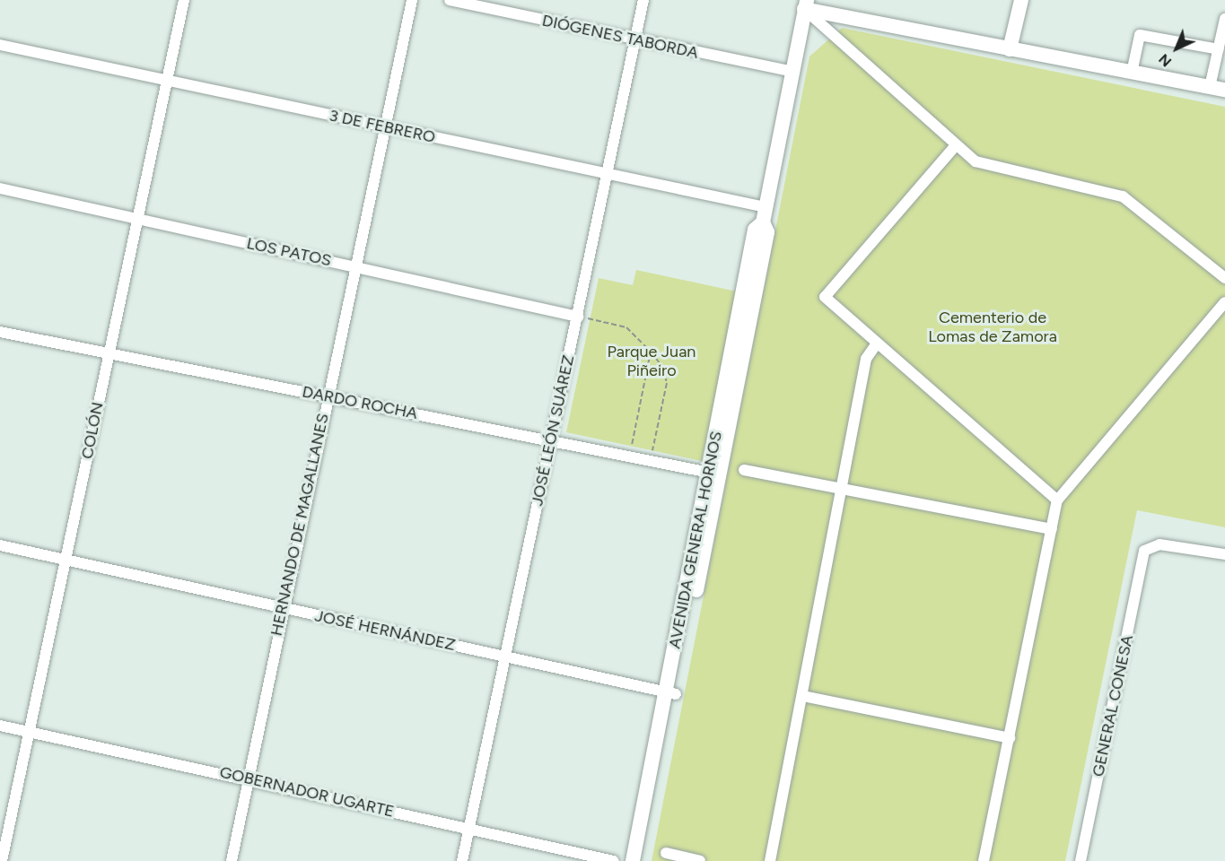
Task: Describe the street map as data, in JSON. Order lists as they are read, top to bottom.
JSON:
{
  "streets": {
    "main road": ["AVENIDA GENERAL HORNOS"],
    "street": [
      "DIÓGENES TABORDA",
      "3 DE FEBRERO",
      "LOS PATOS",
      "DARDO ROCHA",
      "COLÓN",
      "JOSÉ LEÓN SUÁREZ",
      "HERNANDO DE MAGALLANES",
      "JOSÉ HERNÁNDEZ",
      "GENERAL CONESA",
      "GOBERNADOR UGARTE"
    ]
  },
  "crossings": [
    ["DIÓGENES TABORDA", "JOSÉ LEÓN SUÁREZ"],
    ["DIÓGENES TABORDA", "AVENIDA GENERAL HORNOS"],
    ["3 DE FEBRERO", "COLÓN"],
    ["3 DE FEBRERO", "JOSÉ LEÓN SUÁREZ"],
    ["3 DE FEBRERO", "HERNANDO DE MAGALLANES"],
    ["3 DE FEBRERO", "AVENIDA GENERAL HORNOS"],
    ["LOS PATOS", "COLÓN"],
    ["LOS PATOS", "JOSÉ LEÓN SUÁREZ"],
    ["LOS PATOS", "HERNANDO DE MAGALLANES"],
    ["DARDO ROCHA", "COLÓN"],
    ["DARDO ROCHA", "JOSÉ LEÓN SUÁREZ"],
    ["DARDO ROCHA", "HERNANDO DE MAGALLANES"],
    ["DARDO ROCHA", "AVENIDA GENERAL HORNOS"],
    ["COLÓN", "JOSÉ HERNÁNDEZ"],
    ["COLÓN", "GOBERNADOR UGARTE"],
    ["JOSÉ LEÓN SUÁREZ", "JOSÉ HERNÁNDEZ"],
    ["JOSÉ LEÓN SUÁREZ", "GOBERNADOR UGARTE"],
    ["HERNANDO DE MAGALLANES", "JOSÉ HERNÁNDEZ"],
    ["HERNANDO DE MAGALLANES", "GOBERNADOR UGARTE"],
    ["AVENIDA GENERAL HORNOS", "JOSÉ HERNÁNDEZ"]
  ],
  "parks": ["Cementerio de Lomas de Zamora", "Parque Juan Piñeiro"],
  "north": "bottom left"
}
